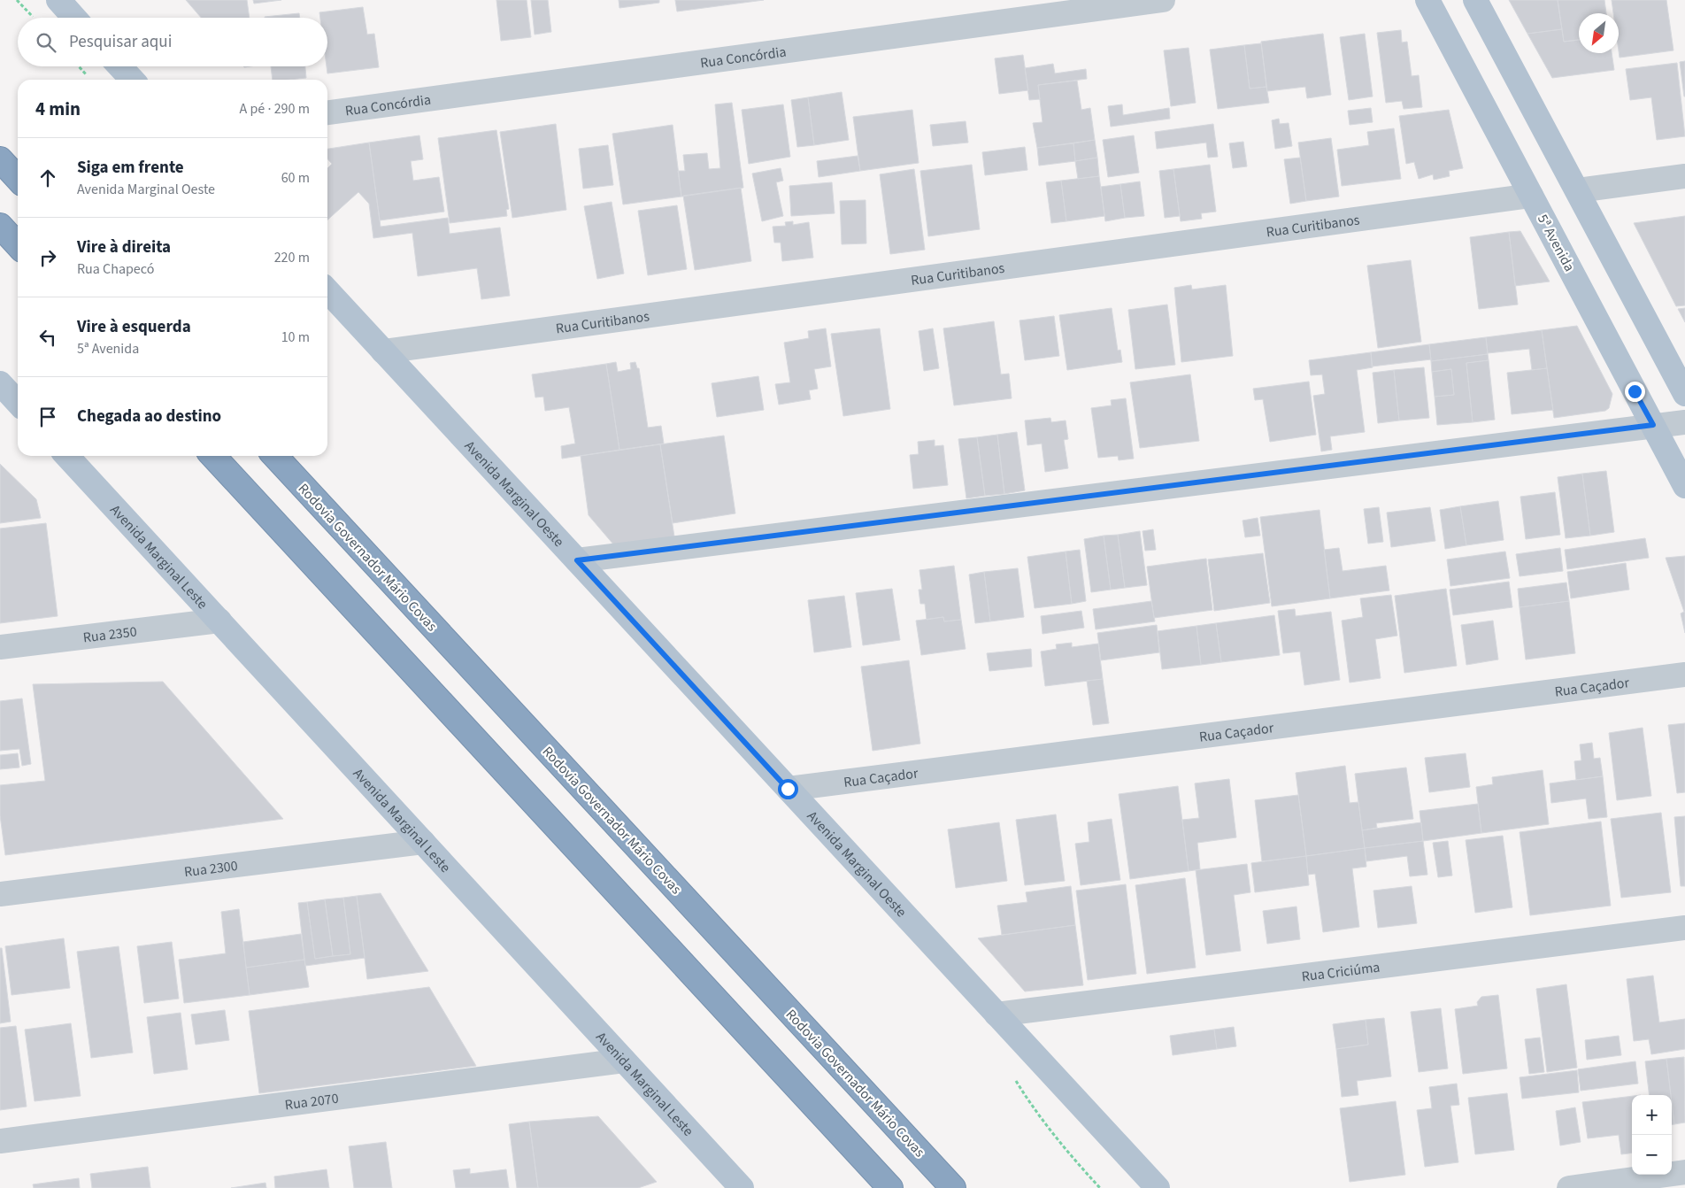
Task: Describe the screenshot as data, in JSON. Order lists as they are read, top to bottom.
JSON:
{
  "streets": {
    "highway": ["Rodovia Governador Mário Covas"],
    "main road": ["5ª Avenida", "Avenida Marginal Oeste", "Avenida Marginal Leste"],
    "street": [
      "Rua Concórdia",
      "Rua Curitibanos",
      "Rua 2350",
      "Rua Caçador",
      "Rua 2300",
      "Rua Criciúma",
      "Rua 2070"
    ]
  },
  "crossings": [
    ["Rua Curitibanos", "5ª Avenida"],
    ["Rua Curitibanos", "Avenida Marginal Oeste"],
    ["Avenida Marginal Oeste", "Rua Caçador"],
    ["Avenida Marginal Oeste", "Rua Criciúma"],
    ["Avenida Marginal Leste", "Rua 2350"],
    ["Avenida Marginal Leste", "Rua 2300"],
    ["Avenida Marginal Leste", "Rua 2070"]
  ],
  "north": "bottom left",
  "page": {
    "search": "Pesquisar aqui",
    "heading": ["4 min", "A pé · 290 m"],
    "list": [
      ["Siga em frente", "Avenida Marginal Oeste", "60 m"],
      ["Vire à direita", "Rua Chapecó", "220 m"],
      ["Vire à esquerda", "5ª Avenida", "10 m"],
      "Chegada ao destino"
    ],
    "map_buttons": ["+", "−"]
  }
}
